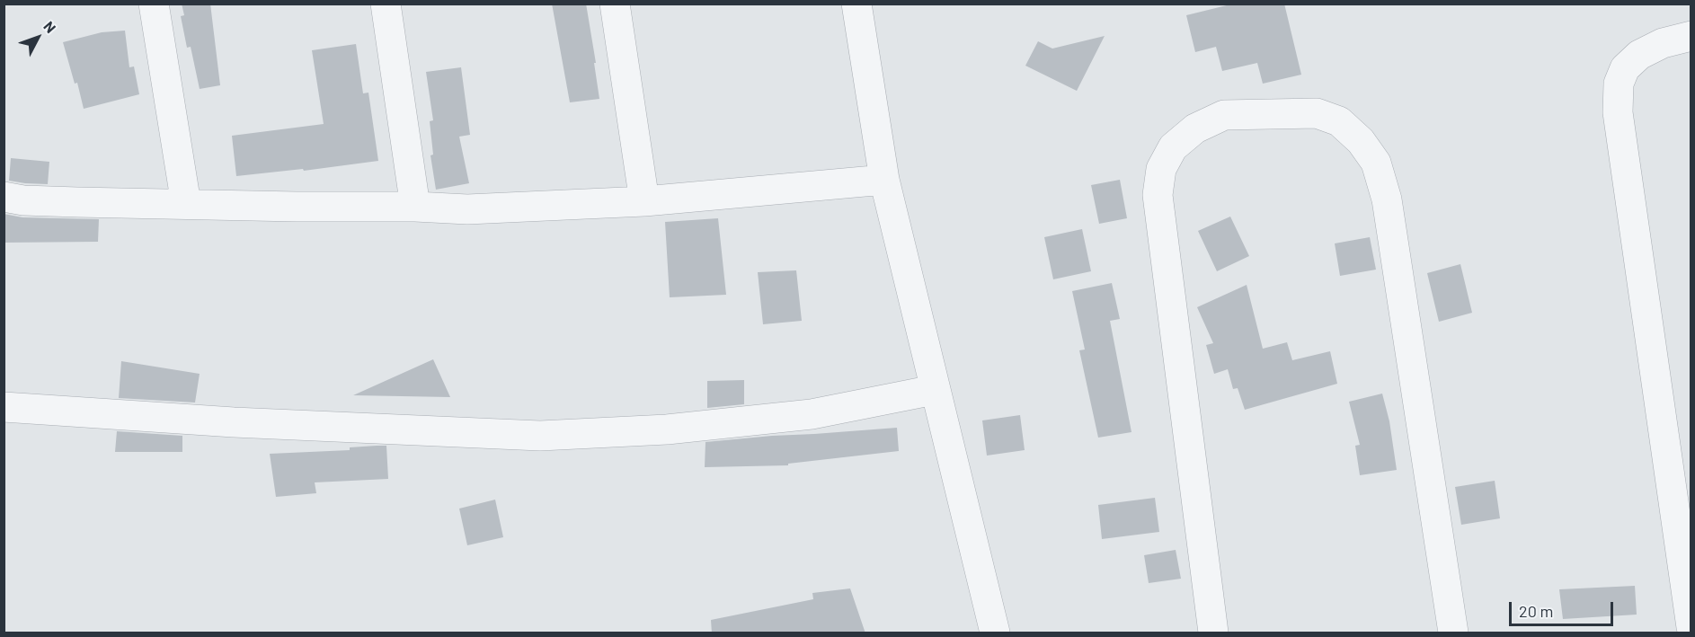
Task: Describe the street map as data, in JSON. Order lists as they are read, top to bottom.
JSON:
{
  "scale_bar": "20 m",
  "north": "top right"
}
